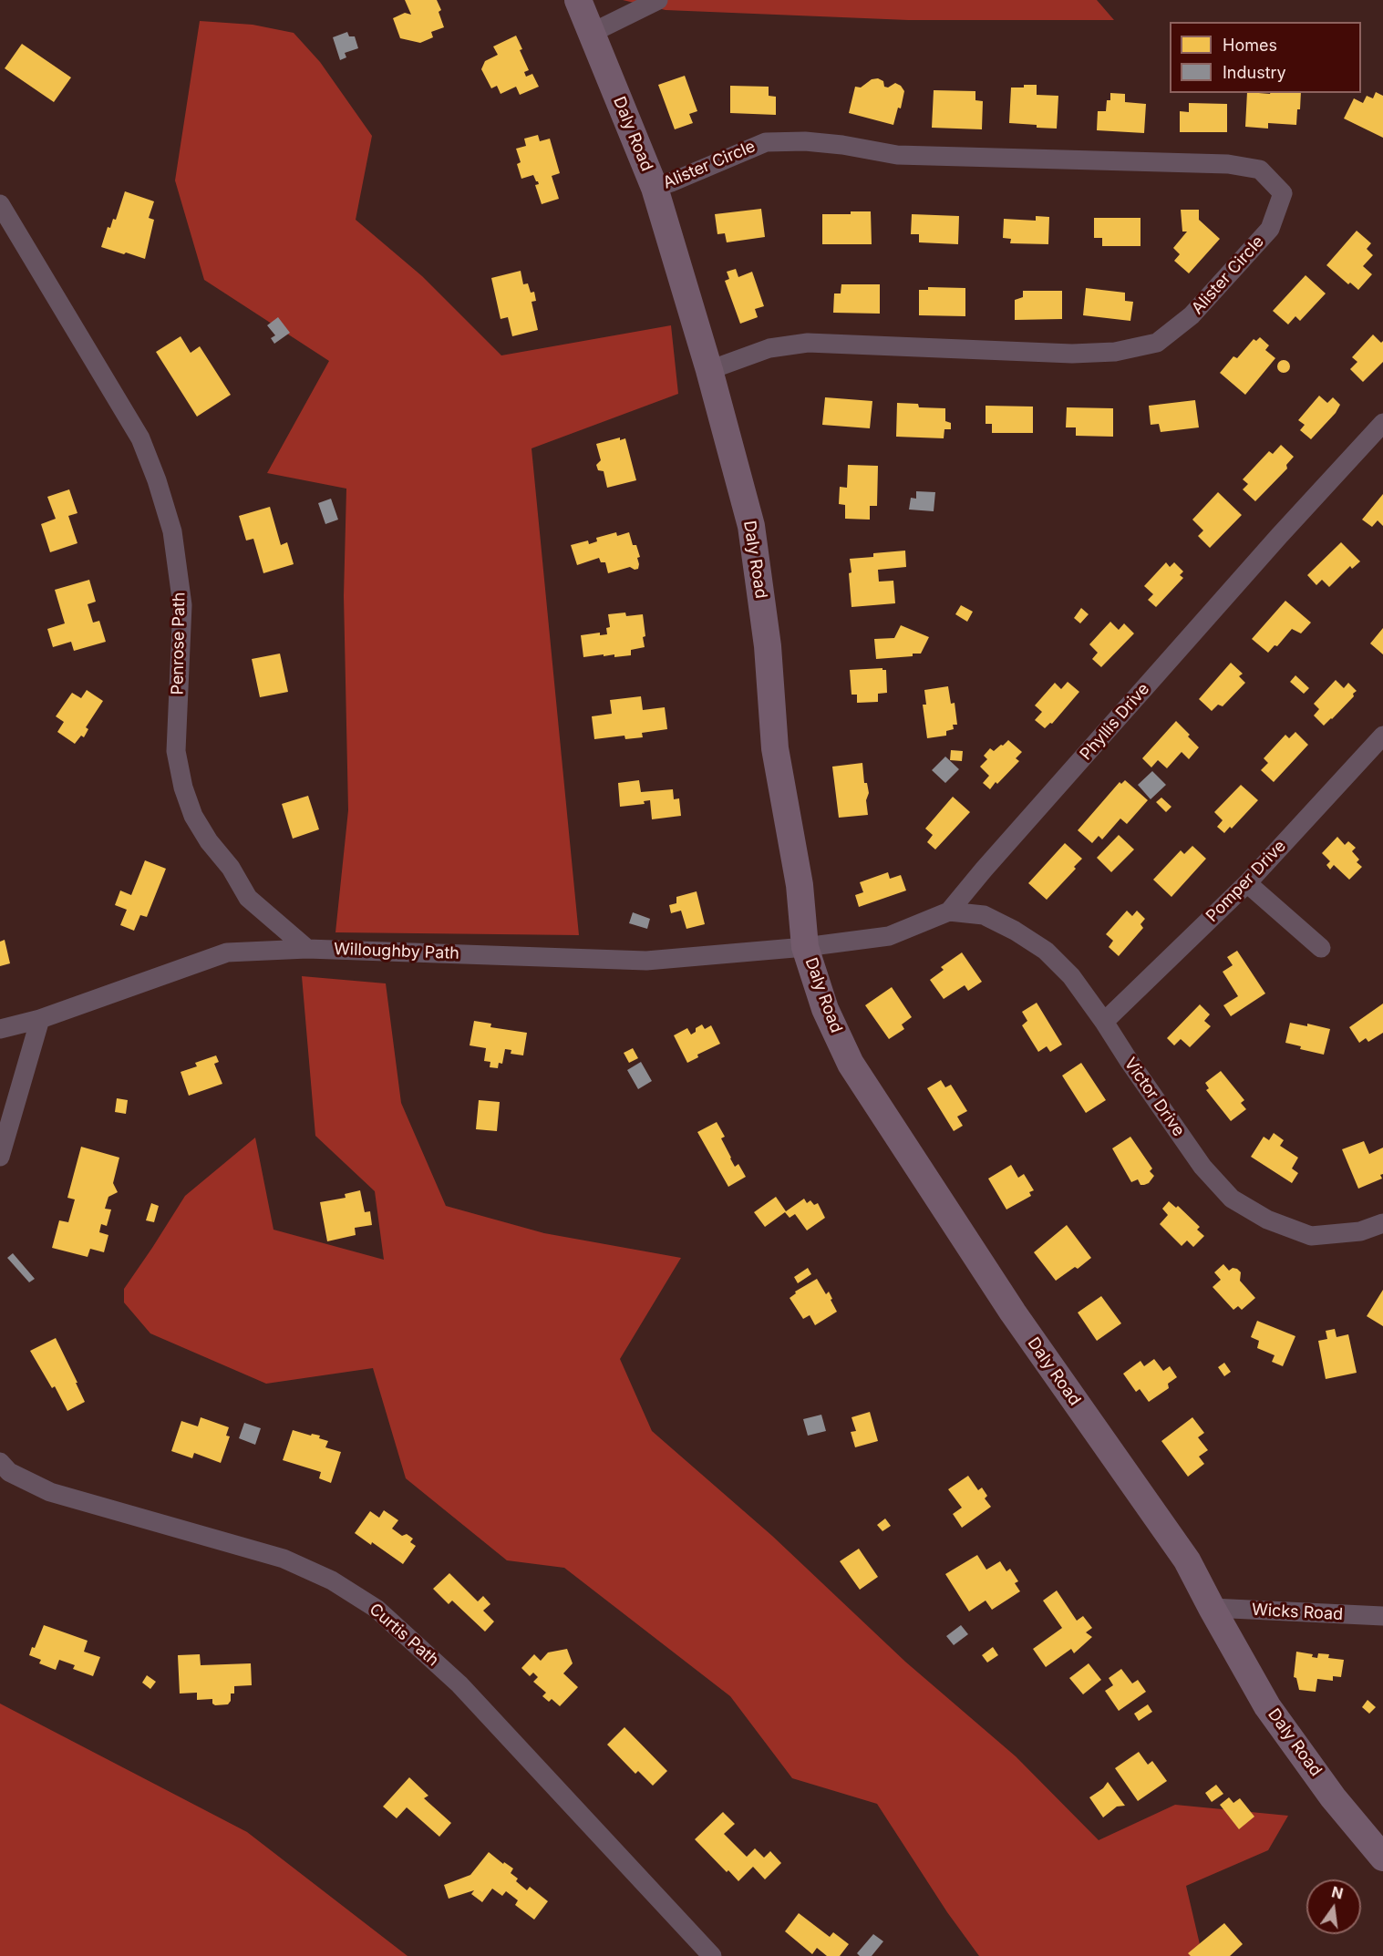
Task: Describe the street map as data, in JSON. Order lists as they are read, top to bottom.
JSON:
{
  "streets": {
    "street": [
      "Daly Road",
      "Alister Circle",
      "Penrose Path",
      "Phyllis Drive",
      "Pomper Drive",
      "Willoughby Path",
      "Victor Drive",
      "Wicks Road",
      "Curtis Path"
    ]
  },
  "crossings": [
    ["Daly Road", "Alister Circle"],
    ["Daly Road", "Phyllis Drive"],
    ["Daly Road", "Willoughby Path"],
    ["Daly Road", "Wicks Road"],
    ["Penrose Path", "Willoughby Path"],
    ["Phyllis Drive", "Willoughby Path"],
    ["Phyllis Drive", "Victor Drive"],
    ["Pomper Drive", "Victor Drive"]
  ],
  "legend": ["Homes", "Industry"],
  "north": "top"
}
